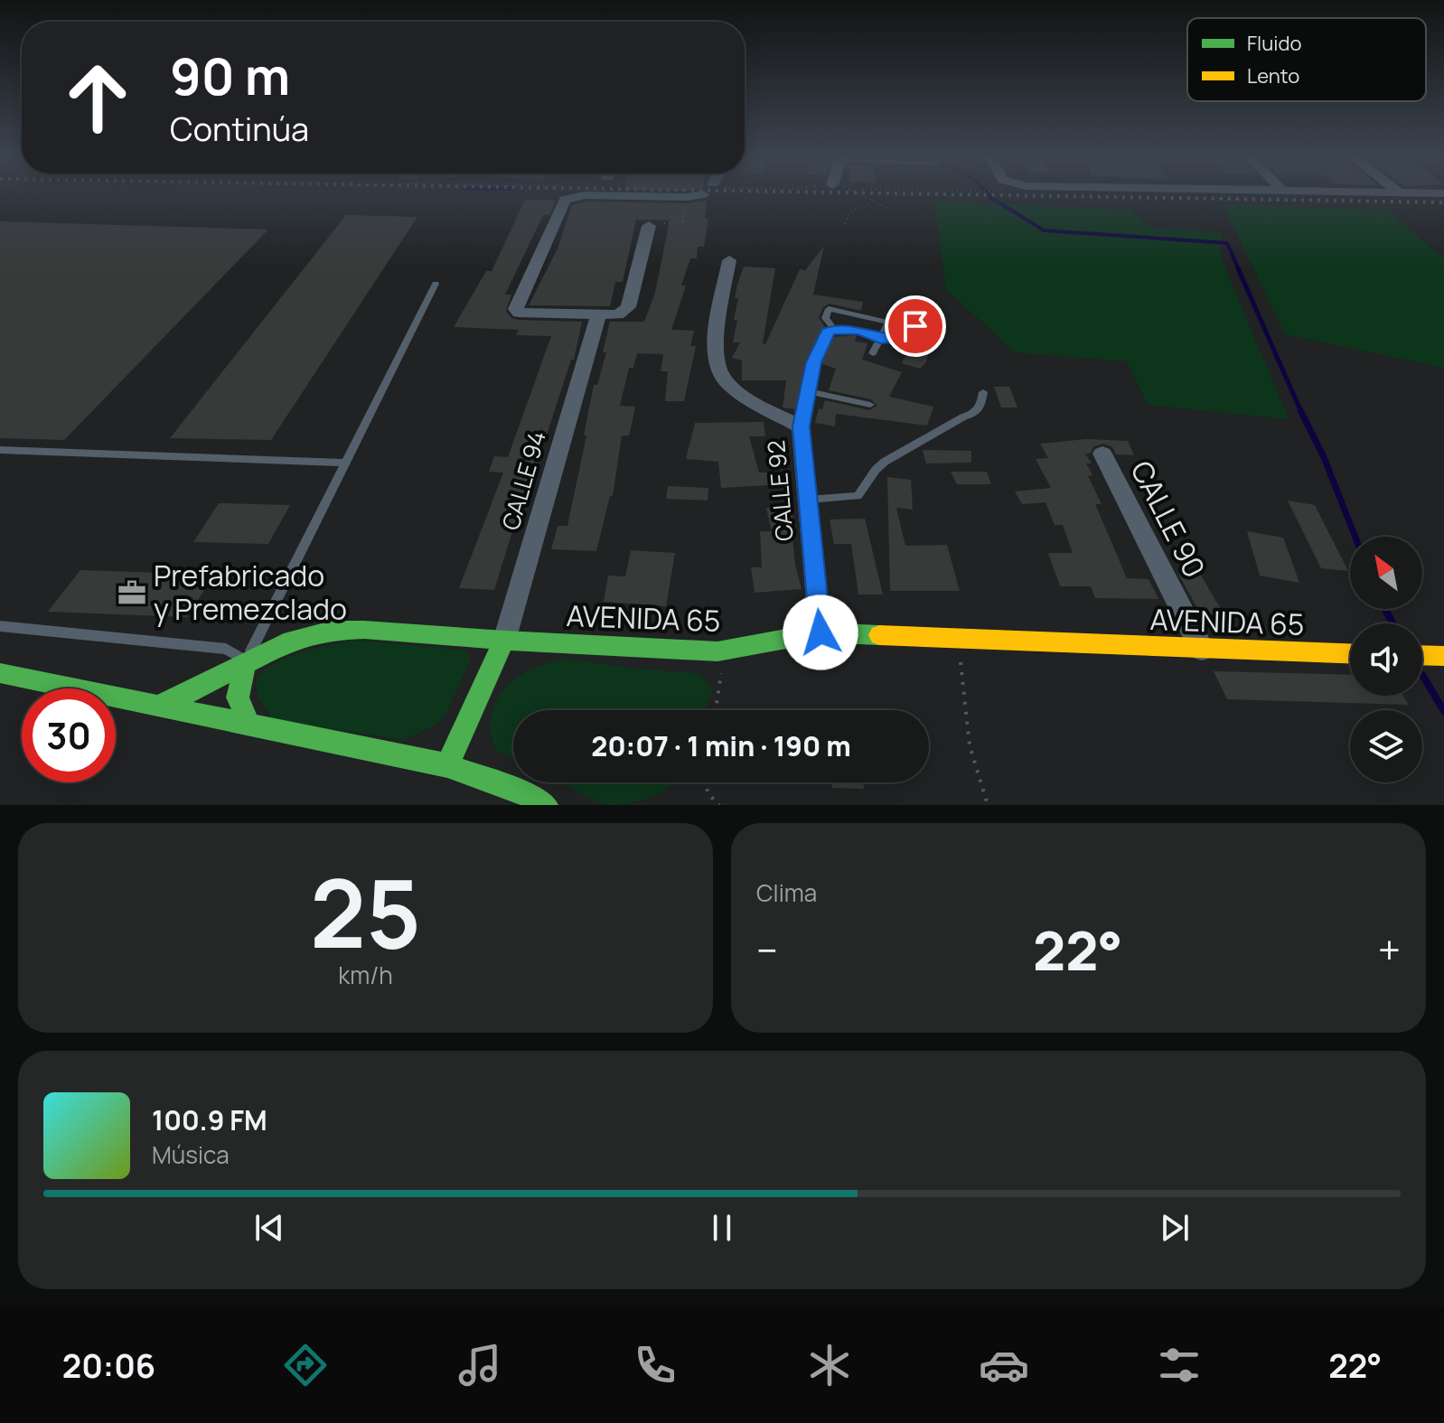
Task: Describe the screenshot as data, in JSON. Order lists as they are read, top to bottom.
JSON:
{
  "streets": {
    "street": [
      "CALLE 94",
      "CALLE 92",
      "CALLE 90",
      "AVENIDA 65"
    ]
  },
  "crossings": [
    ["CALLE 94", "AVENIDA 65"],
    ["CALLE 92", "AVENIDA 65"],
    ["CALLE 90", "AVENIDA 65"]
  ],
  "places": {
    "office": ["Prefabricado y Premezclado"]
  },
  "legend": ["Fluido", "Lento"],
  "north": "top left",
  "page": {
    "turn": ["90 m", "Continúa"],
    "limit": "30",
    "trip": "20:07 · 1 min · 190 m",
    "tile": [
      ["25", "km/h"],
      "Clima"
    ],
    "heat": ["−", "22°", "+"],
    "song": ["100.9 FM", "Música"],
    "tabs": ["20:06", "22°"]
  }
}
